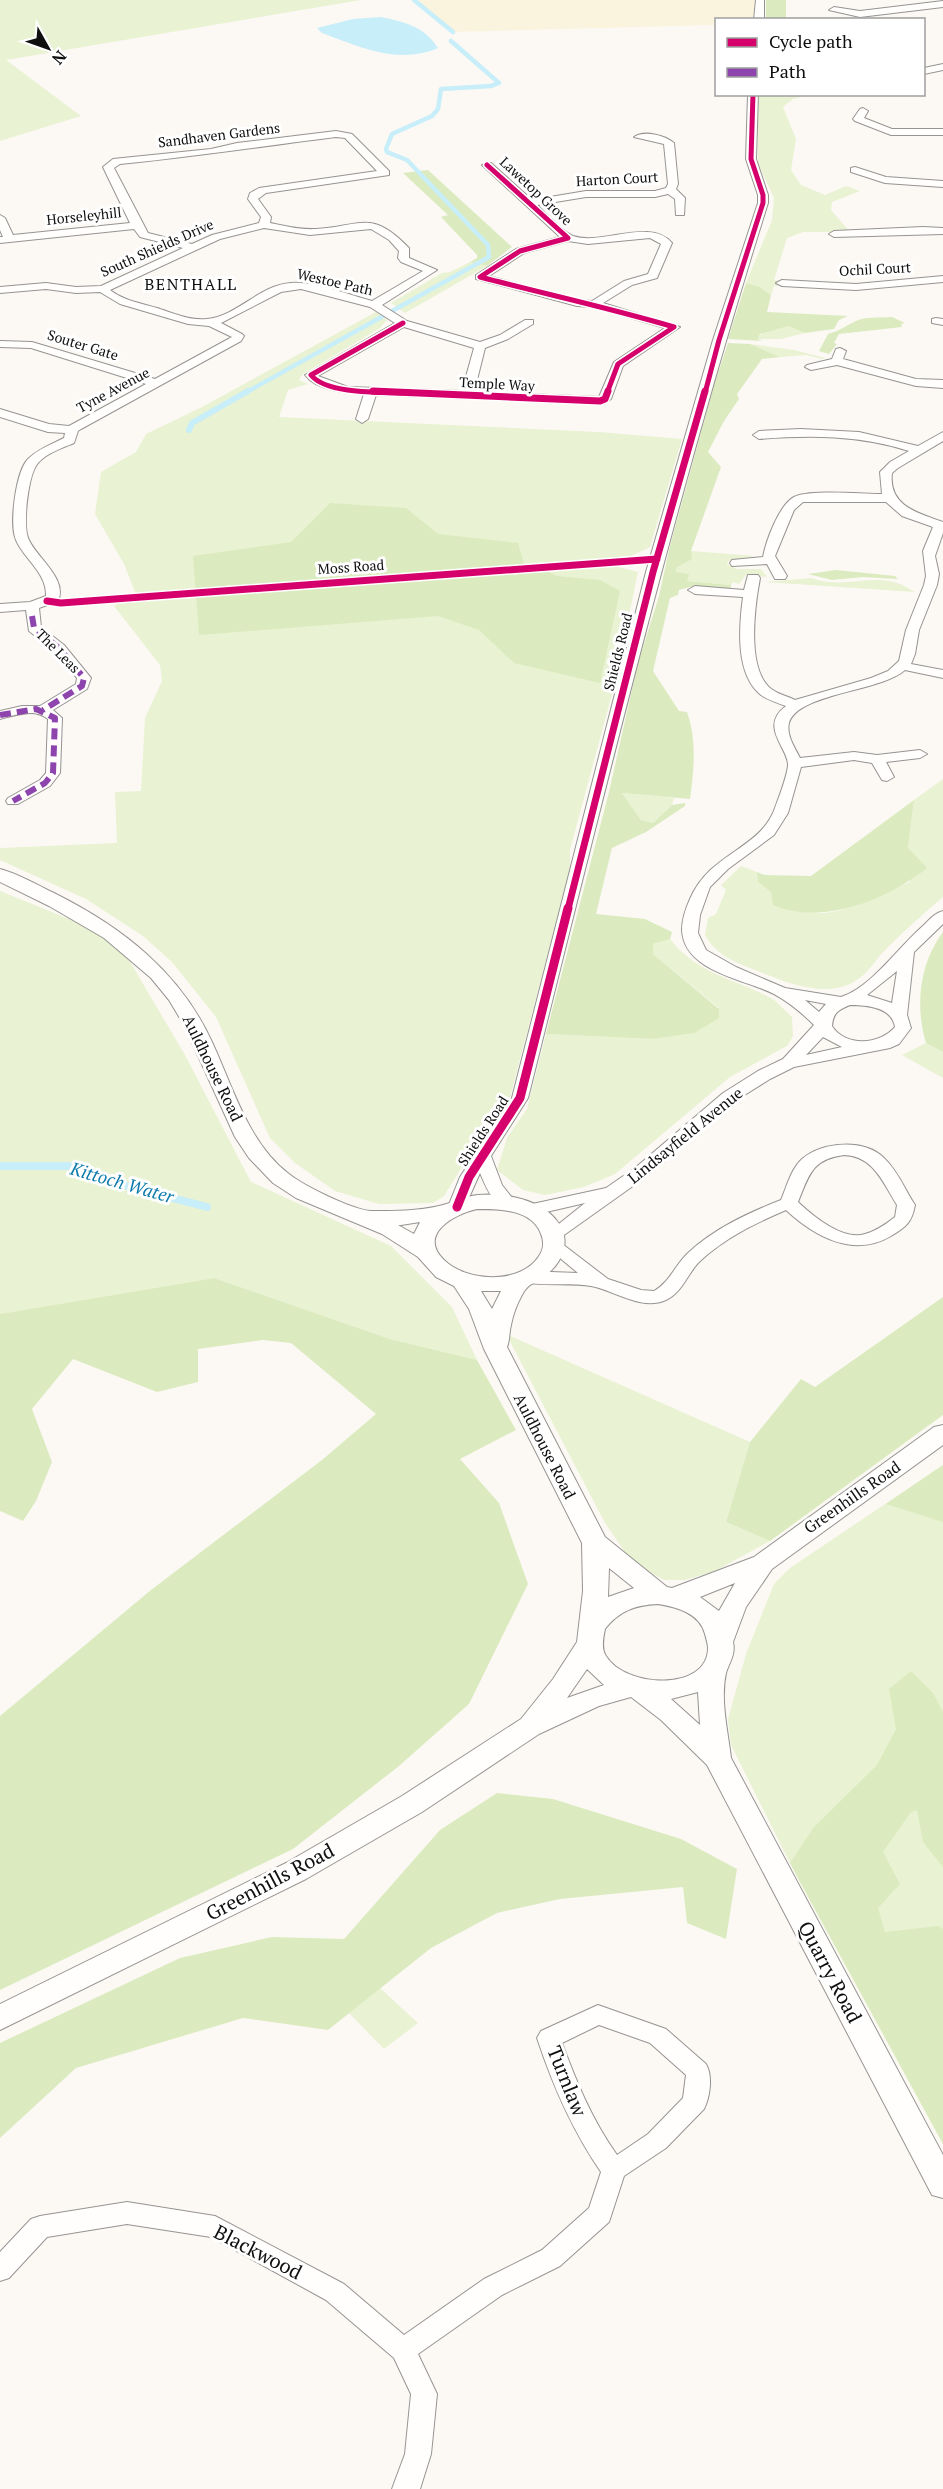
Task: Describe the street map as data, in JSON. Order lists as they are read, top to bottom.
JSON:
{
  "streets": {
    "street": [
      "Sandhaven Gardens",
      "Harton Court",
      "Lawetop Grove",
      "Horseleyhill",
      "South Shields Drive",
      "Ochil Court",
      "Westoe Path",
      "Souter Gate",
      "Temple Way",
      "Tyne Avenue",
      "The Leas",
      "Shields Road",
      "Auldhouse Road",
      "Lindsayfield Avenue",
      "Greenhills Road",
      "Quarry Road",
      "Turnlaw",
      "Blackwood"
    ],
    "cycle path": ["Moss Road"]
  },
  "crossings": [
    ["Sandhaven Gardens", "Horseleyhill"],
    ["Sandhaven Gardens", "South Shields Drive"],
    ["Harton Court", "Lawetop Grove"],
    ["Lawetop Grove", "Temple Way"],
    ["Horseleyhill", "South Shields Drive"],
    ["Westoe Path", "Temple Way"],
    ["Westoe Path", "Tyne Avenue"],
    ["Souter Gate", "Tyne Avenue"],
    ["Tyne Avenue", "The Leas"],
    ["Shields Road", "Auldhouse Road"],
    ["Shields Road", "Lindsayfield Avenue"],
    ["Auldhouse Road", "Lindsayfield Avenue"],
    ["Auldhouse Road", "Greenhills Road"],
    ["Auldhouse Road", "Quarry Road"],
    ["Greenhills Road", "Quarry Road"]
  ],
  "districts": ["BENTHALL"],
  "water": ["Kittoch Water"],
  "legend": ["Cycle path", "Path"],
  "north": "bottom right"
}
